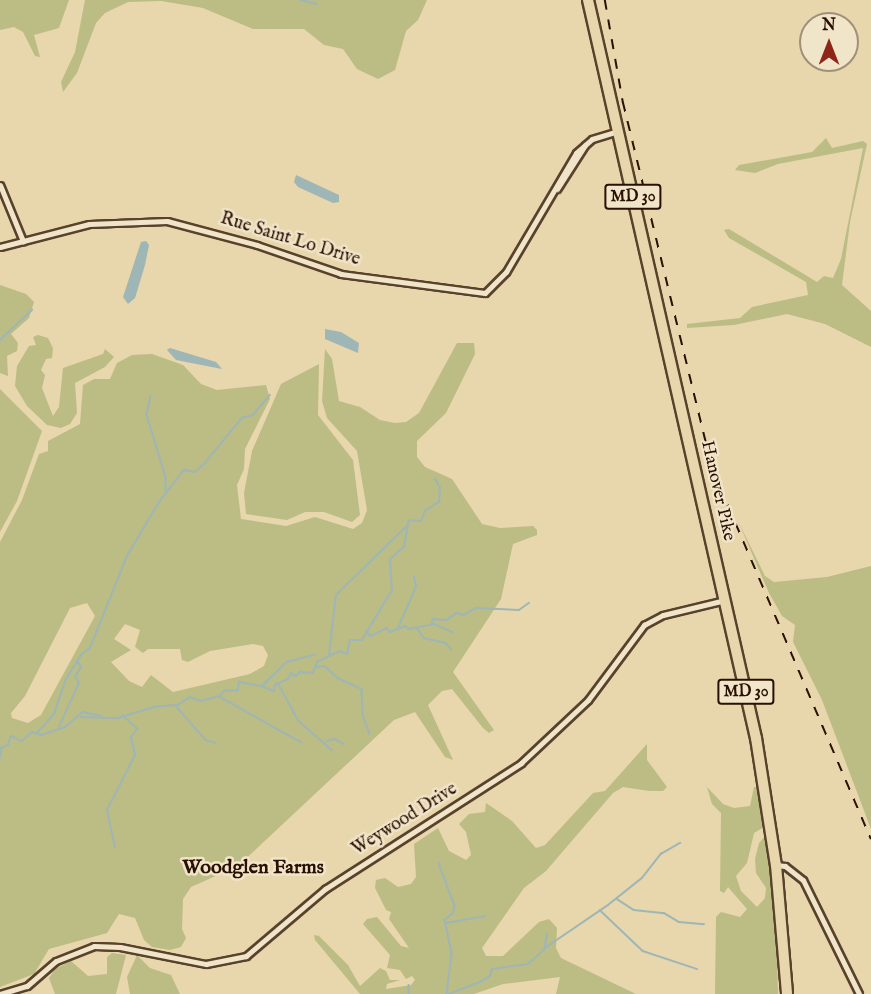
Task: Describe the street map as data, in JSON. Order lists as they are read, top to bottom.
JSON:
{
  "streets": {
    "highway": ["MD 30", "Hanover Pike"],
    "street": ["Rue Saint Lo Drive", "Weywood Drive"]
  },
  "crossings": [
    ["Rue Saint Lo Drive", "Hanover Pike"],
    ["Hanover Pike", "Weywood Drive"]
  ],
  "districts": ["Woodglen Farms"],
  "north": "top"
}
